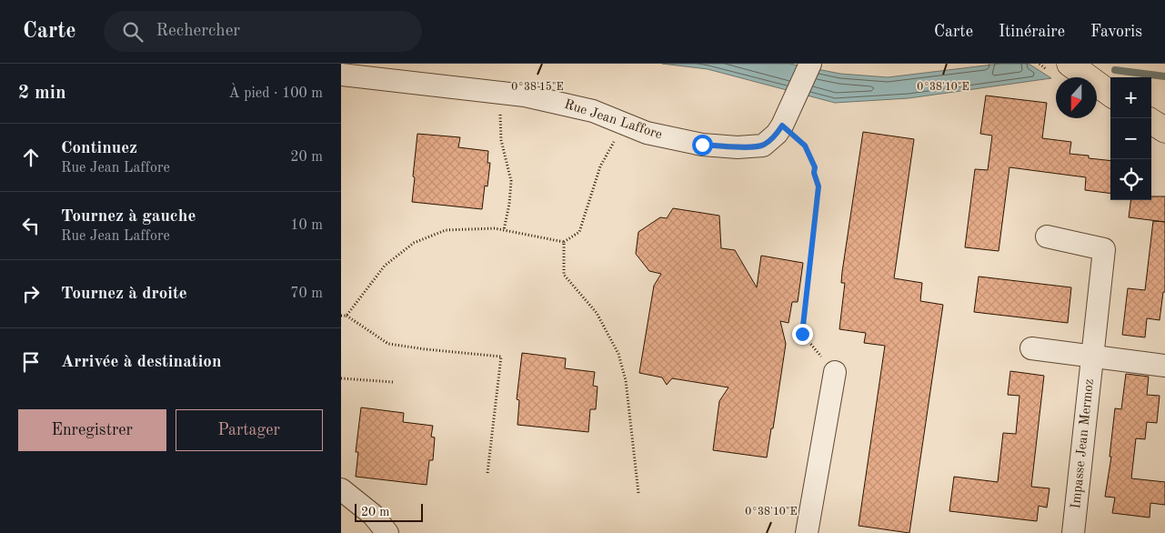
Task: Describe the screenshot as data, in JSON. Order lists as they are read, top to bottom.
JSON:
{
  "streets": {
    "street": ["Rue Jean Laffore", "Impasse Jean Mermoz"]
  },
  "scale_bar": "20 m",
  "north": "bottom",
  "page": {
    "header": "Carte",
    "search": "Rechercher",
    "nav": ["Carte", "Itinéraire", "Favoris"],
    "heading": ["2 min", "À pied · 100 m"],
    "map_buttons": ["+", "−"],
    "list": [
      ["Continuez", "Rue Jean Laffore", "20 m"],
      ["Tournez à gauche", "Rue Jean Laffore", "10 m"],
      ["Tournez à droite", "70 m"],
      "Arrivée à destination"
    ],
    "buttons": ["Enregistrer", "Partager"],
    "scale": "20 m"
  },
  "coordinates": ["0°38'15\"E", "0°38'10\"E"]
}
